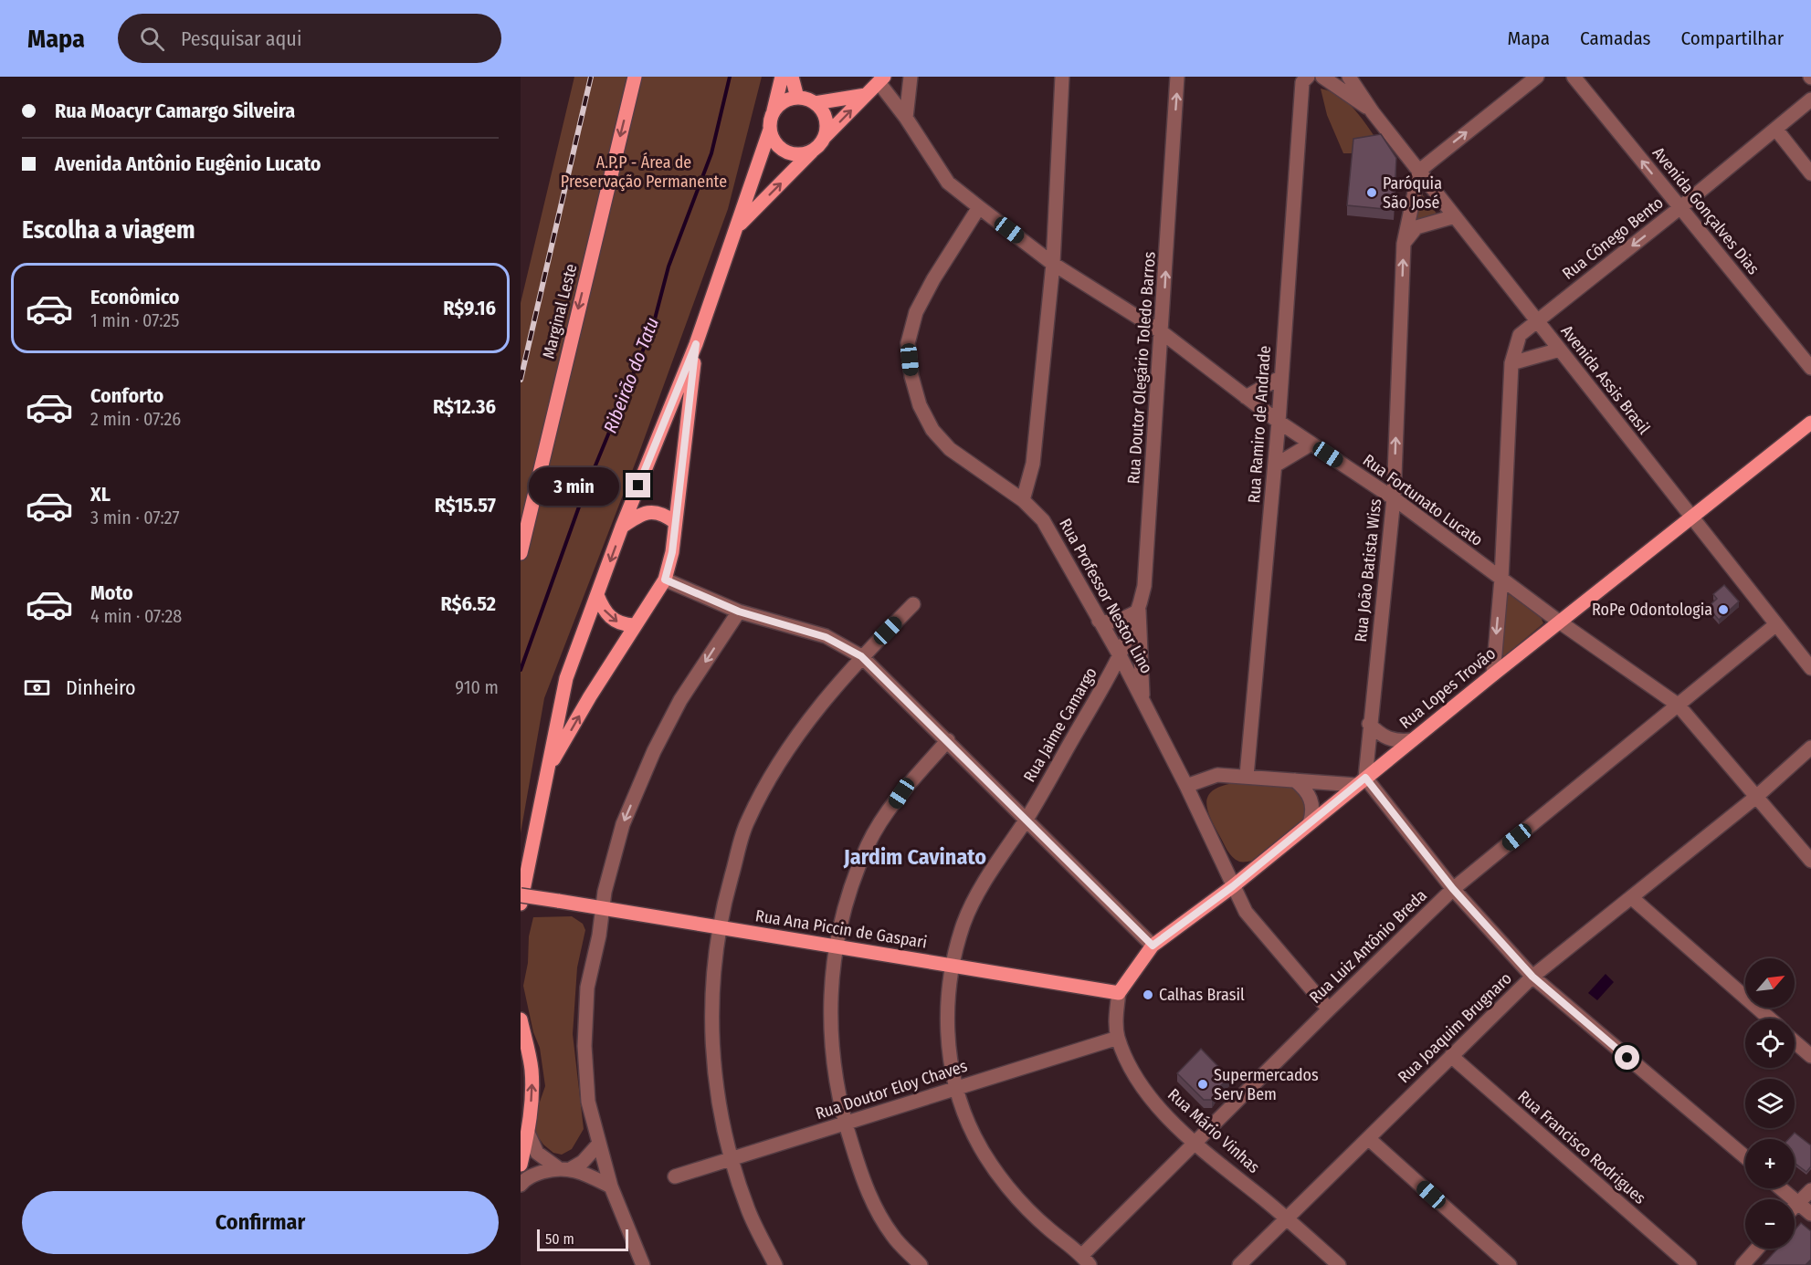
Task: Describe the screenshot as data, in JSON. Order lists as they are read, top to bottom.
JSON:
{
  "streets": {
    "main road": ["Marginal Leste", "Rua Lopes Trovão", "Rua Ana Piccin de Gaspari"],
    "street": [
      "Avenida Gonçalves Dias",
      "Rua Cônego Bento",
      "Rua Doutor Olegário Toledo Barros",
      "Avenida Assis Brasil",
      "Rua Ramiro de Andrade",
      "Rua Fortunato Lucato",
      "Rua João Batista Wiss",
      "Rua Professor Nestor Lino",
      "Rua Jaime Camargo",
      "Rua Luiz Antônio Breda",
      "Rua Joaquim Brugnaro",
      "Rua Doutor Eloy Chaves",
      "Rua Mário Vinhas",
      "Rua Francisco Rodrigues"
    ]
  },
  "crossings": [
    ["Avenida Gonçalves Dias", "Rua Cônego Bento"],
    ["Rua Cônego Bento", "Avenida Assis Brasil"],
    ["Rua Cônego Bento", "Rua Fortunato Lucato"],
    ["Rua Cônego Bento", "Rua Lopes Trovão"],
    ["Rua Doutor Olegário Toledo Barros", "Rua Fortunato Lucato"],
    ["Rua Doutor Olegário Toledo Barros", "Rua Professor Nestor Lino"],
    ["Rua Doutor Olegário Toledo Barros", "Rua Jaime Camargo"],
    ["Avenida Assis Brasil", "Rua João Batista Wiss"],
    ["Avenida Assis Brasil", "Rua Lopes Trovão"],
    ["Avenida Assis Brasil", "Rua Luiz Antônio Breda"],
    ["Rua Ramiro de Andrade", "Rua Fortunato Lucato"],
    ["Rua Fortunato Lucato", "Rua João Batista Wiss"],
    ["Rua Fortunato Lucato", "Rua Professor Nestor Lino"],
    ["Rua Fortunato Lucato", "Rua Lopes Trovão"],
    ["Rua Fortunato Lucato", "Rua Luiz Antônio Breda"],
    ["Rua Fortunato Lucato", "Rua Joaquim Brugnaro"],
    ["Rua João Batista Wiss", "Rua Lopes Trovão"],
    ["Rua Professor Nestor Lino", "Rua Lopes Trovão"],
    ["Rua Professor Nestor Lino", "Rua Jaime Camargo"],
    ["Rua Professor Nestor Lino", "Rua Luiz Antônio Breda"],
    ["Rua Lopes Trovão", "Rua Ana Piccin de Gaspari"],
    ["Rua Lopes Trovão", "Rua Mário Vinhas"],
    ["Rua Jaime Camargo", "Rua Ana Piccin de Gaspari"],
    ["Rua Jaime Camargo", "Rua Luiz Antônio Breda"],
    ["Rua Jaime Camargo", "Rua Doutor Eloy Chaves"],
    ["Rua Ana Piccin de Gaspari", "Rua Mário Vinhas"],
    ["Rua Luiz Antônio Breda", "Rua Mário Vinhas"],
    ["Rua Joaquim Brugnaro", "Rua Mário Vinhas"],
    ["Rua Joaquim Brugnaro", "Rua Francisco Rodrigues"],
    ["Rua Doutor Eloy Chaves", "Rua Mário Vinhas"]
  ],
  "one_way": ["Avenida Gonçalves Dias", "Rua Cônego Bento", "Rua João Batista Wiss"],
  "districts": ["Jardim Cavinato"],
  "water": ["Ribeirão do Tatu"],
  "parks": ["A.P.P - Área de Preservação Permanente"],
  "places": [
    "Paróquia São José",
    "RoPe Odontologia",
    "Calhas Brasil",
    "Supermercados Serv Bem"
  ],
  "scale_bar": "50 m",
  "north": "top right",
  "page": {
    "header": "Mapa",
    "search": "Pesquisar aqui",
    "nav": ["Mapa", "Camadas", "Compartilhar"],
    "banner": ["Rua Moacyr Camargo Silveira", "Avenida Antônio Eugênio Lucato"],
    "heading": "Escolha a viagem",
    "list": [
      {
        "name": "Econômico",
        "note": "1 min · 07:25",
        "value": "R$9.16"
      },
      {
        "name": "Conforto",
        "note": "2 min · 07:26",
        "value": "R$12.36"
      },
      {
        "name": "XL",
        "note": "3 min · 07:27",
        "value": "R$15.57"
      },
      {
        "name": "Moto",
        "note": "4 min · 07:28",
        "value": "R$6.52"
      }
    ],
    "bubble": "3 min",
    "pay": ["Dinheiro", "910 m"],
    "map_buttons": ["+", "−"],
    "buttons": "Confirmar",
    "scale": "50 m"
  }
}
